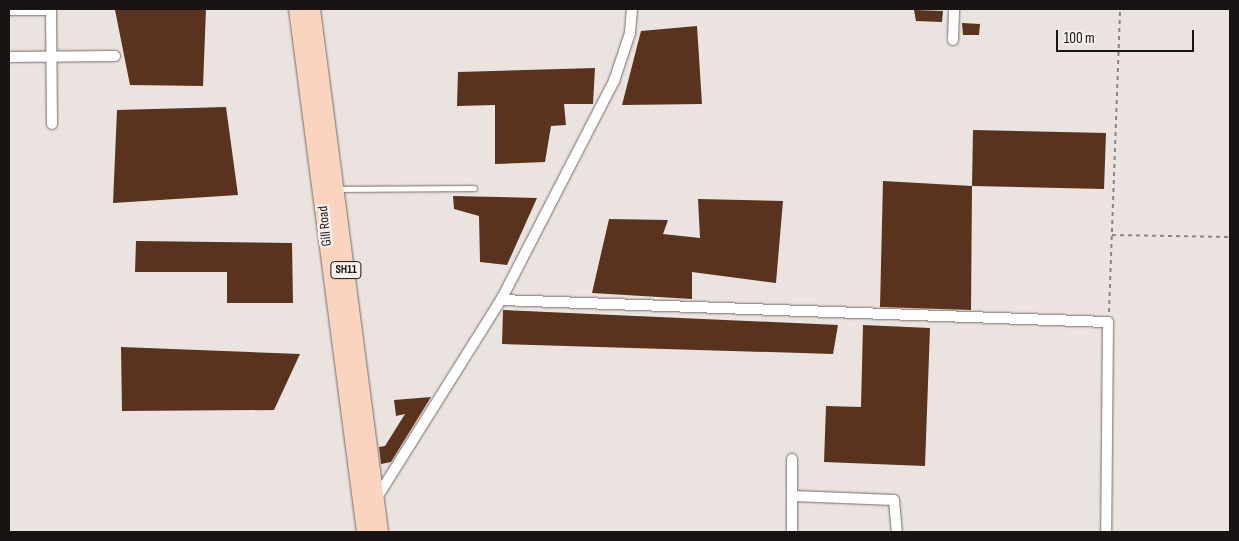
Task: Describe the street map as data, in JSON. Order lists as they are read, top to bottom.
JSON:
{
  "streets": {
    "main road": ["Gill Road", "SH11"]
  },
  "scale_bar": "100 m"
}
